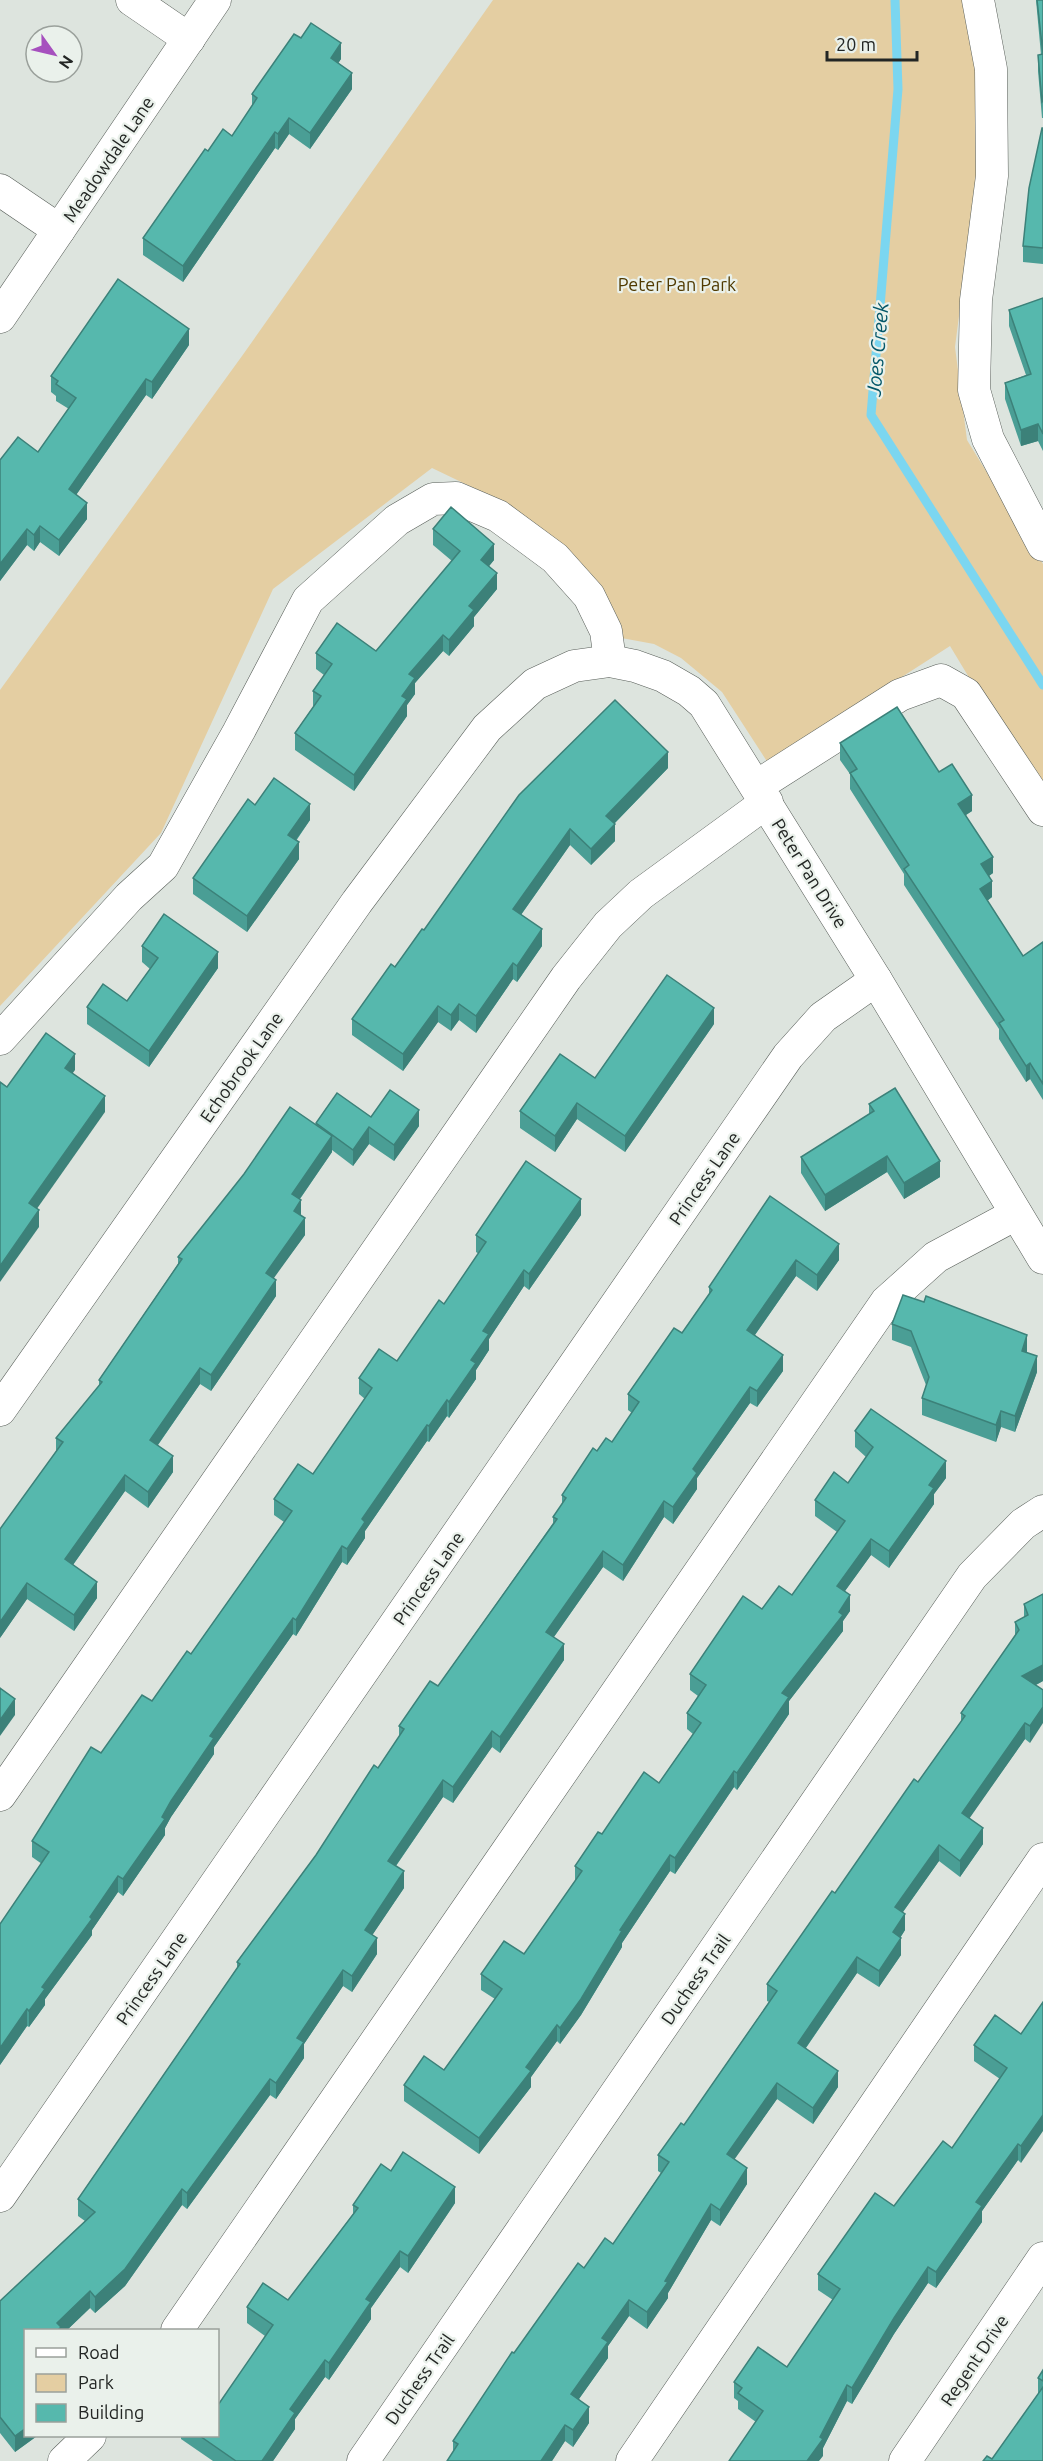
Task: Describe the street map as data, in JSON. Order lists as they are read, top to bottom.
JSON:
{
  "streets": {
    "street": [
      "Meadowdale Lane",
      "Peter Pan Drive",
      "Echobrook Lane",
      "Princess Lane",
      "Duchess Trail",
      "Regent Drive"
    ]
  },
  "crossings": [
    ["Peter Pan Drive", "Echobrook Lane"],
    ["Peter Pan Drive", "Princess Lane"]
  ],
  "water": ["Joes Creek"],
  "parks": ["Peter Pan Park"],
  "legend": ["Road", "Park", "Building"],
  "scale_bar": "20 m",
  "north": "bottom right"
}
